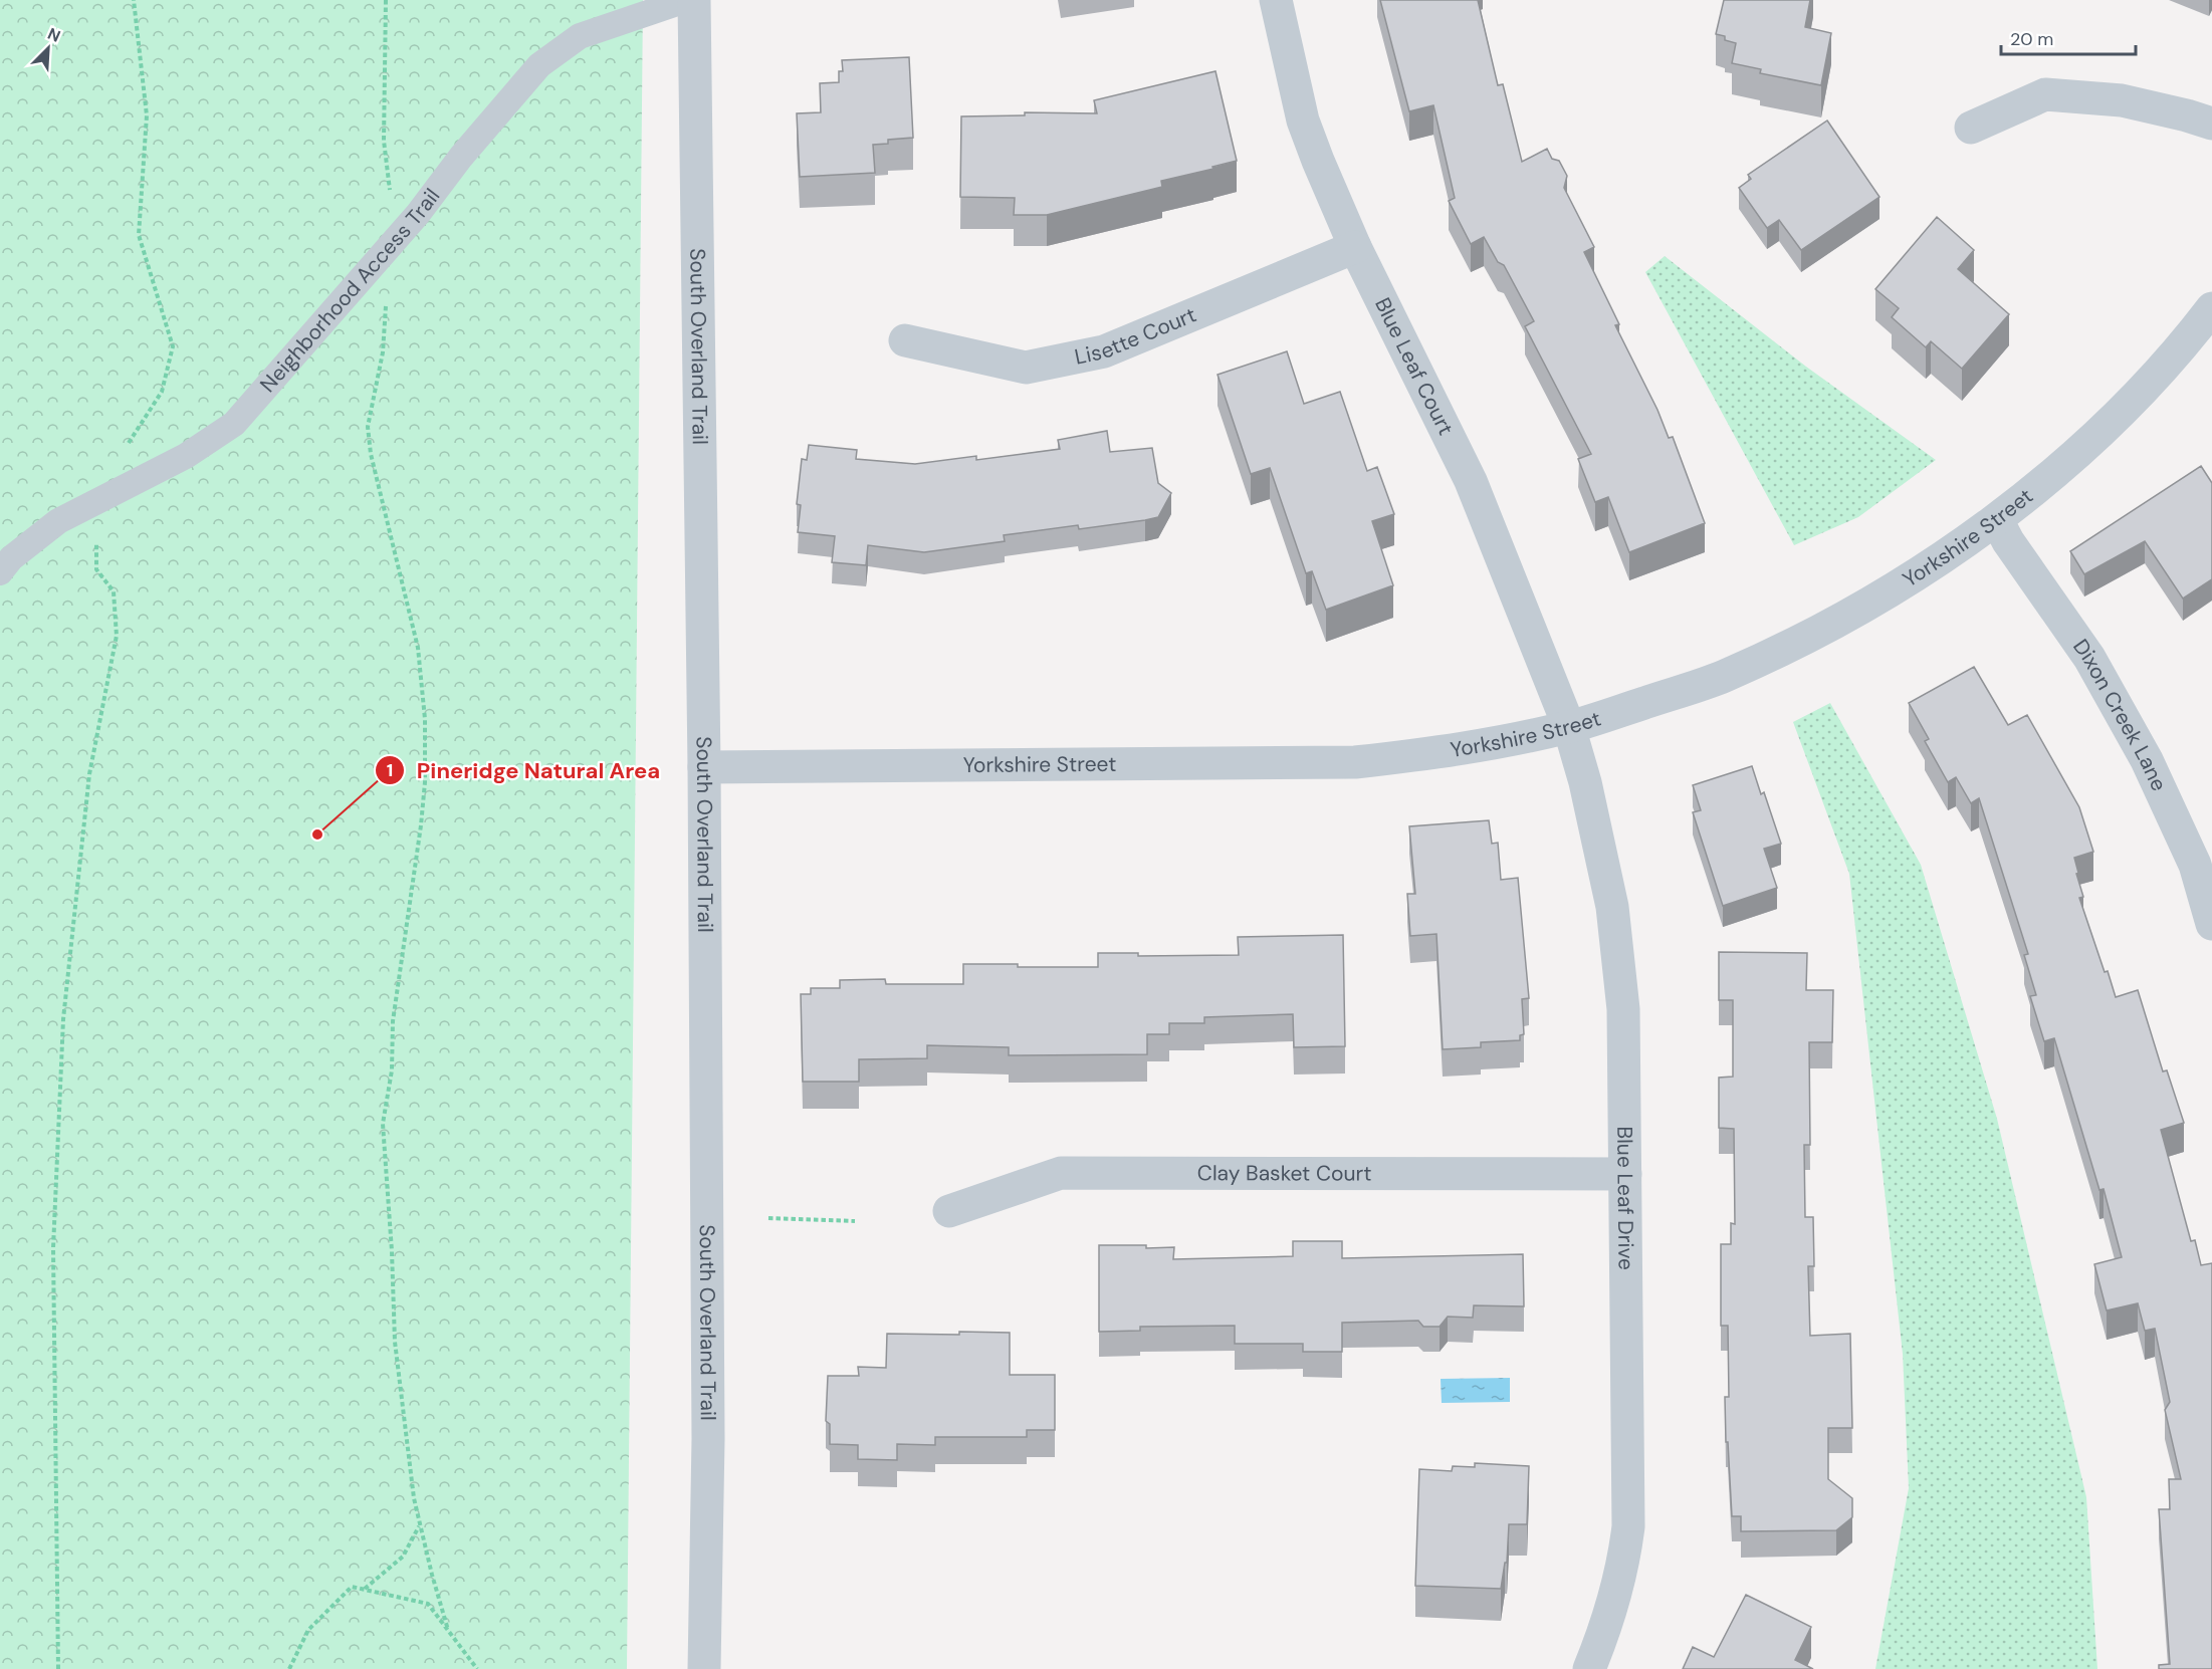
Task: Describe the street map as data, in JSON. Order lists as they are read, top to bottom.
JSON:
{
  "streets": {
    "street": [
      "Lisette Court",
      "South Overland Trail",
      "Blue Leaf Court",
      "Yorkshire Street",
      "Dixon Creek Lane",
      "Clay Basket Court",
      "Blue Leaf Drive"
    ],
    "lane": ["Neighborhood Access Trail"]
  },
  "crossings": [
    ["Lisette Court", "Blue Leaf Court"],
    ["South Overland Trail", "Yorkshire Street"],
    ["Blue Leaf Court", "Yorkshire Street"],
    ["Blue Leaf Court", "Blue Leaf Drive"],
    ["Yorkshire Street", "Dixon Creek Lane"],
    ["Yorkshire Street", "Blue Leaf Drive"],
    ["Clay Basket Court", "Blue Leaf Drive"]
  ],
  "places": ["Pineridge Natural Area"],
  "scale_bar": "20 m",
  "north": "top right"
}
